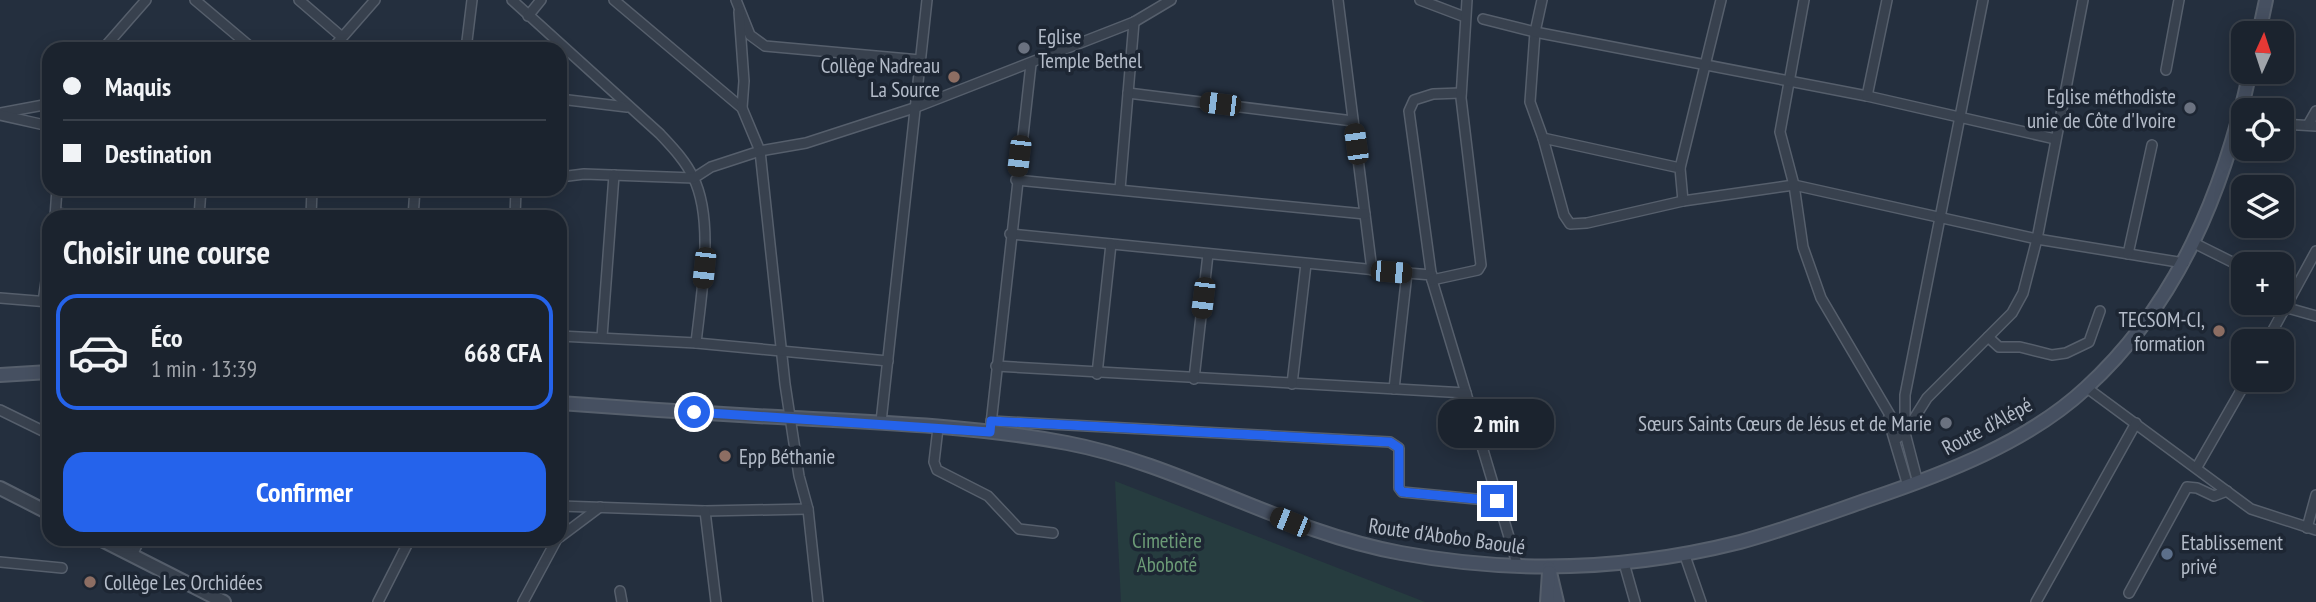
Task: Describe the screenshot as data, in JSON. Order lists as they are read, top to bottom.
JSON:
{
  "streets": {
    "main road": ["Route d'Alépé", "Route d'Abobo Baoulé"]
  },
  "crossings": [
    ["Route d'Alépé", "Route d'Abobo Baoulé"]
  ],
  "parks": ["Cimetière Aboboté"],
  "places": [
    "Eglise Temple Bethel",
    "Collège Nadreau La Source",
    "Eglise méthodiste unie de Côte d'Ivoire",
    "TECSOM-CI, formation",
    "Sœurs Saints Cœurs de Jésus et de Marie",
    "Epp Béthanie",
    "Etablissement privé",
    "Collège Les Orchidées"
  ],
  "north": "top",
  "page": {
    "map_buttons": ["+", "−"],
    "banner": ["Maquis", "Destination"],
    "heading": "Choisir une course",
    "list": [
      {
        "name": "Éco",
        "note": "1 min · 13:39",
        "value": "668 CFA"
      }
    ],
    "bubble": "2 min",
    "buttons": "Confirmer"
  }
}
